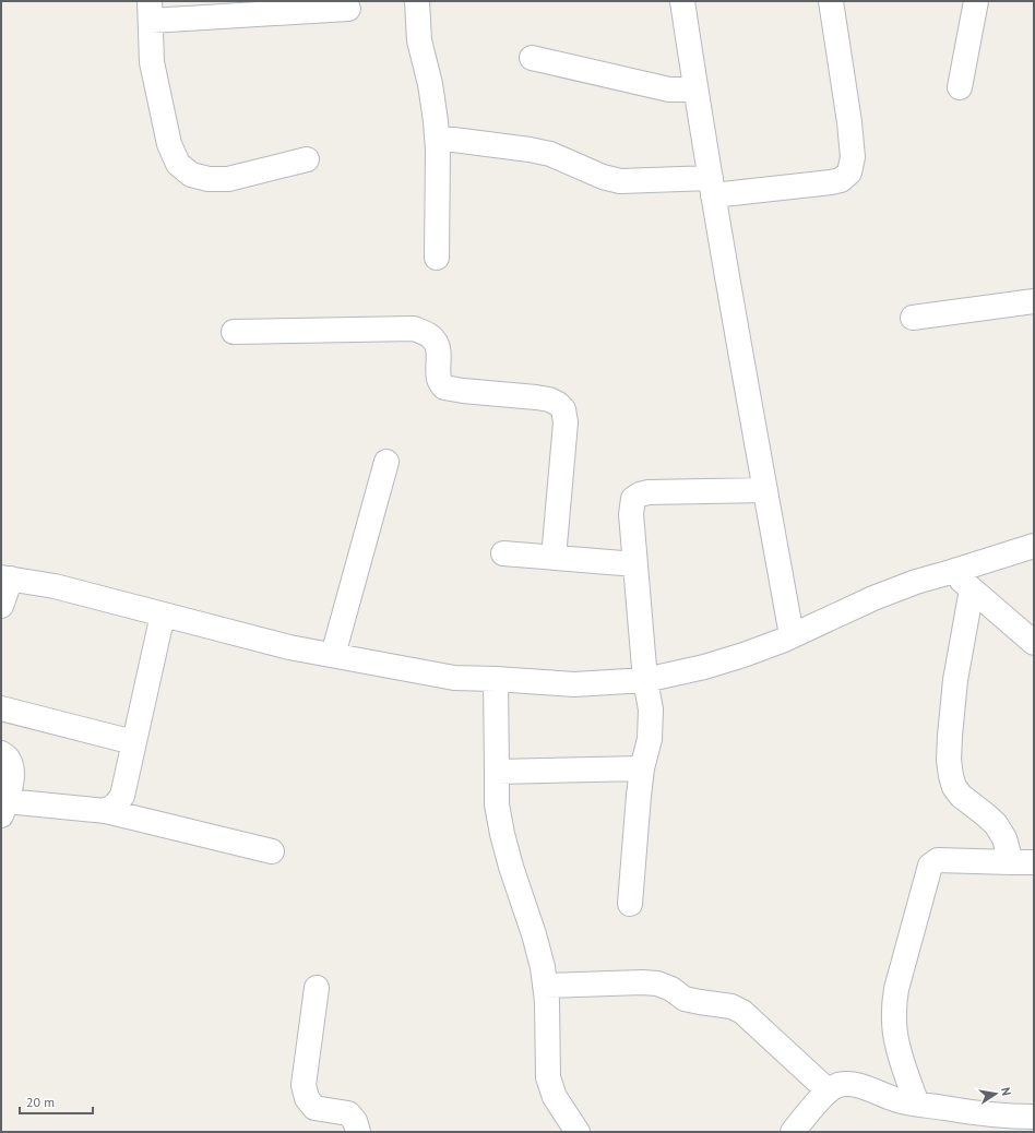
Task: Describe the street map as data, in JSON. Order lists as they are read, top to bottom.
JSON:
{
  "scale_bar": "20 m",
  "north": "right"
}
